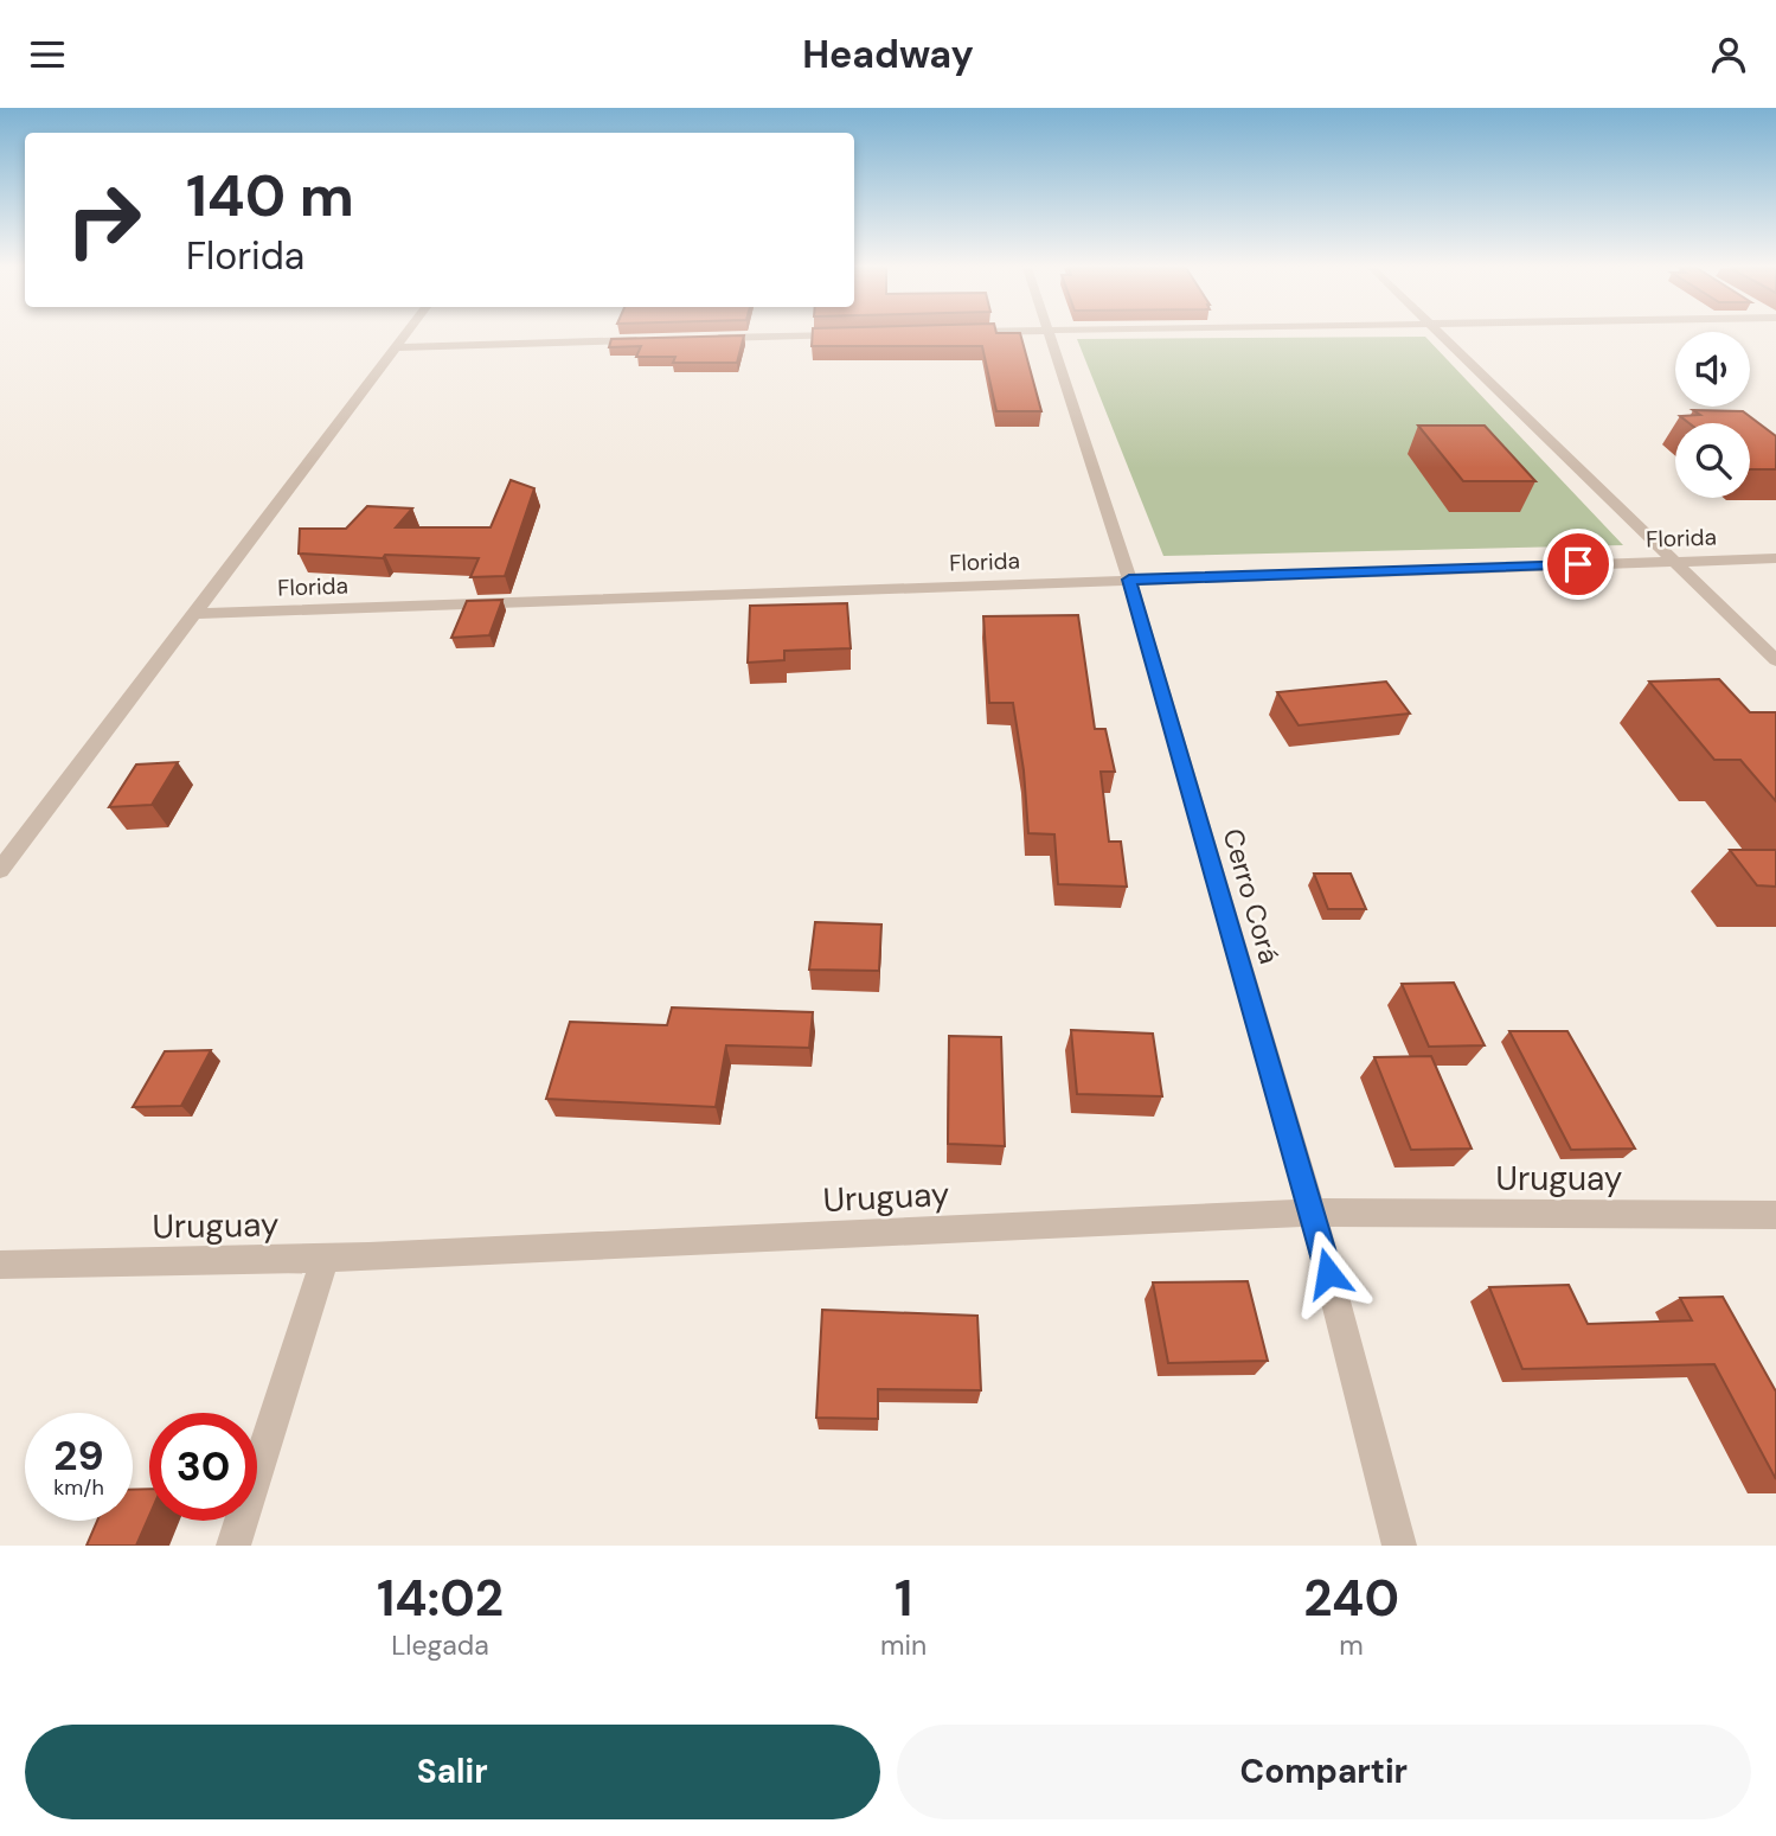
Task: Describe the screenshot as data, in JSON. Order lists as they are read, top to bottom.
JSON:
{
  "streets": {
    "street": ["Florida", "Cerro Corá", "Uruguay"]
  },
  "crossings": [
    ["Florida", "Cerro Corá"],
    ["Cerro Corá", "Uruguay"]
  ],
  "page": {
    "header": "Headway",
    "turn": ["140 m", "Florida"],
    "speed": "29 km/h",
    "limit": "30",
    "eta": [
      "14:02",
      "Llegada",
      "1",
      "min",
      "240",
      "m"
    ],
    "buttons": ["Salir", "Compartir"]
  }
}
